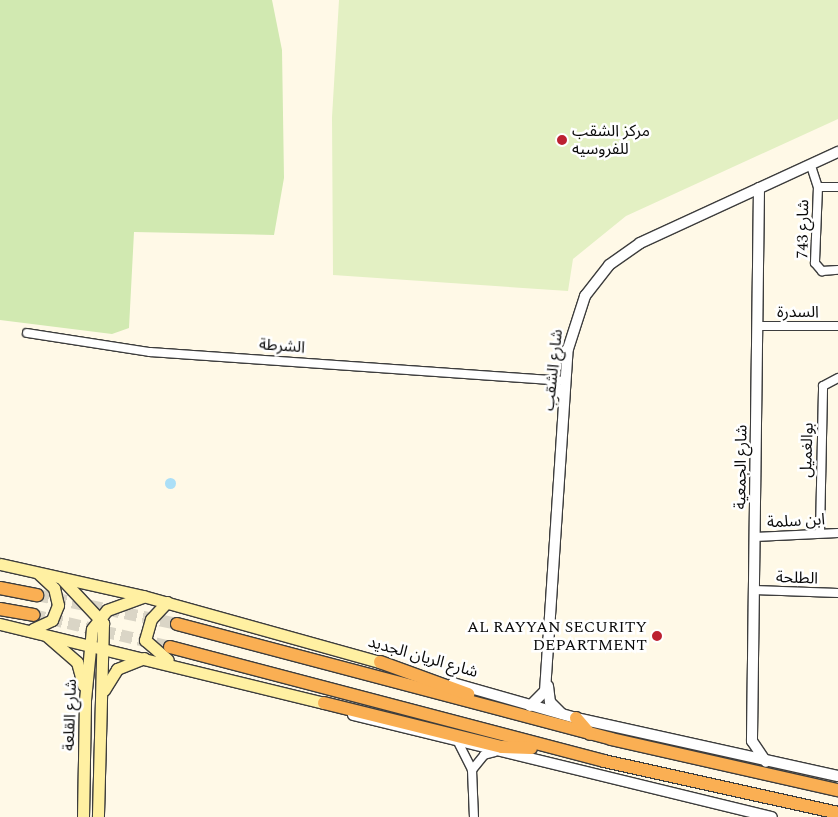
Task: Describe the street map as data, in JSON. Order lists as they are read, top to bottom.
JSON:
{
  "streets": {
    "highway": ["شارع الريان الجديد"],
    "main road": ["شارع القلعة"],
    "street": [
      "شارع 743",
      "السدرة",
      "الشرطة",
      "شارع الشقب",
      "بوالغميل",
      "شارع الجمعية",
      "ابن سلمة",
      "الطلحة"
    ]
  },
  "crossings": [
    ["شارع 743", "شارع الشقب"],
    ["السدرة", "شارع الجمعية"],
    ["الشرطة", "شارع الشقب"],
    ["شارع الشقب", "شارع الجمعية"],
    ["شارع الشقب", "شارع الريان الجديد"],
    ["بوالغميل", "ابن سلمة"],
    ["شارع الجمعية", "ابن سلمة"],
    ["شارع الجمعية", "الطلحة"]
  ],
  "places": ["مركز الشقب للفروسيه", "AL RAYYAN SECURITY DEPARTMENT"]
}
